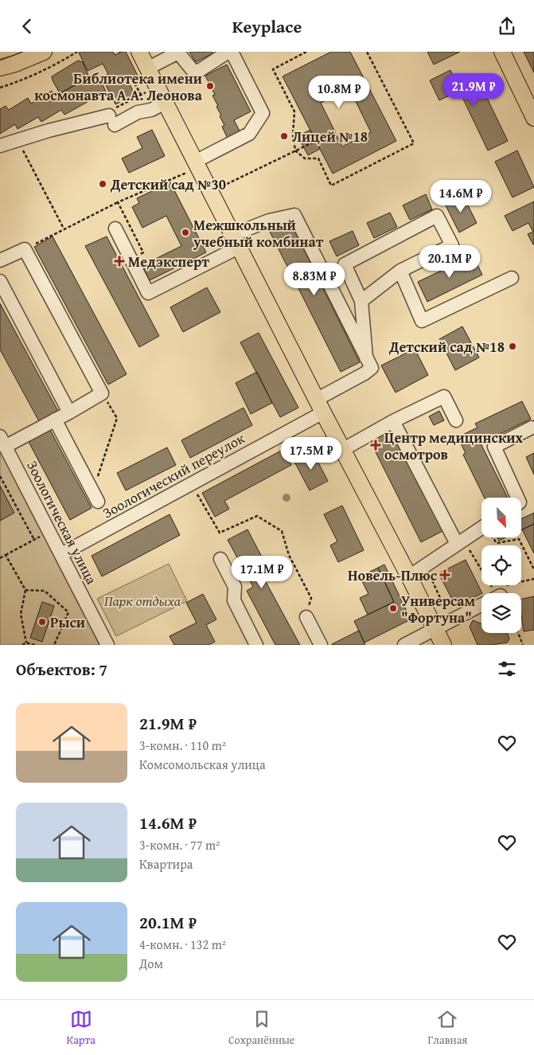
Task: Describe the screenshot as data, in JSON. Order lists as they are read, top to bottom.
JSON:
{
  "streets": {
    "street": ["Зоологический переулок", "Зоологическая улица"]
  },
  "crossings": [
    ["Зоологический переулок", "Зоологическая улица"]
  ],
  "parks": ["Парк отдыха"],
  "places": {
    "other": [
      "Библиотека имени космонавта А.А. Леонова",
      "Лицей №18",
      "Детский сад №30",
      "Межшкольный учебный комбинат",
      "Детский сад №18",
      "Универсам \"Фортуна\"",
      "Рыси"
    ],
    "health": ["Медэксперт", "Центр медицинских осмотров", "Новель-Плюс"]
  },
  "north": "bottom right",
  "page": {
    "header": "Keyplace",
    "price": [
      "21.9M ₽",
      "10.8M ₽",
      "14.6M ₽",
      "20.1M ₽",
      "8.83M ₽",
      "17.5M ₽",
      "17.1M ₽"
    ],
    "heading": "Объектов: 7",
    "list": [
      {
        "name": "21.9M ₽",
        "note": "3-комн. · 110 m² · Комсомольская улица"
      },
      {
        "name": "14.6M ₽",
        "note": "3-комн. · 77 m² · Квартира"
      },
      {
        "name": "20.1M ₽",
        "note": "4-комн. · 132 m² · Дом"
      }
    ],
    "tabs": ["Карта", "Сохранённые", "Главная"]
  }
}
